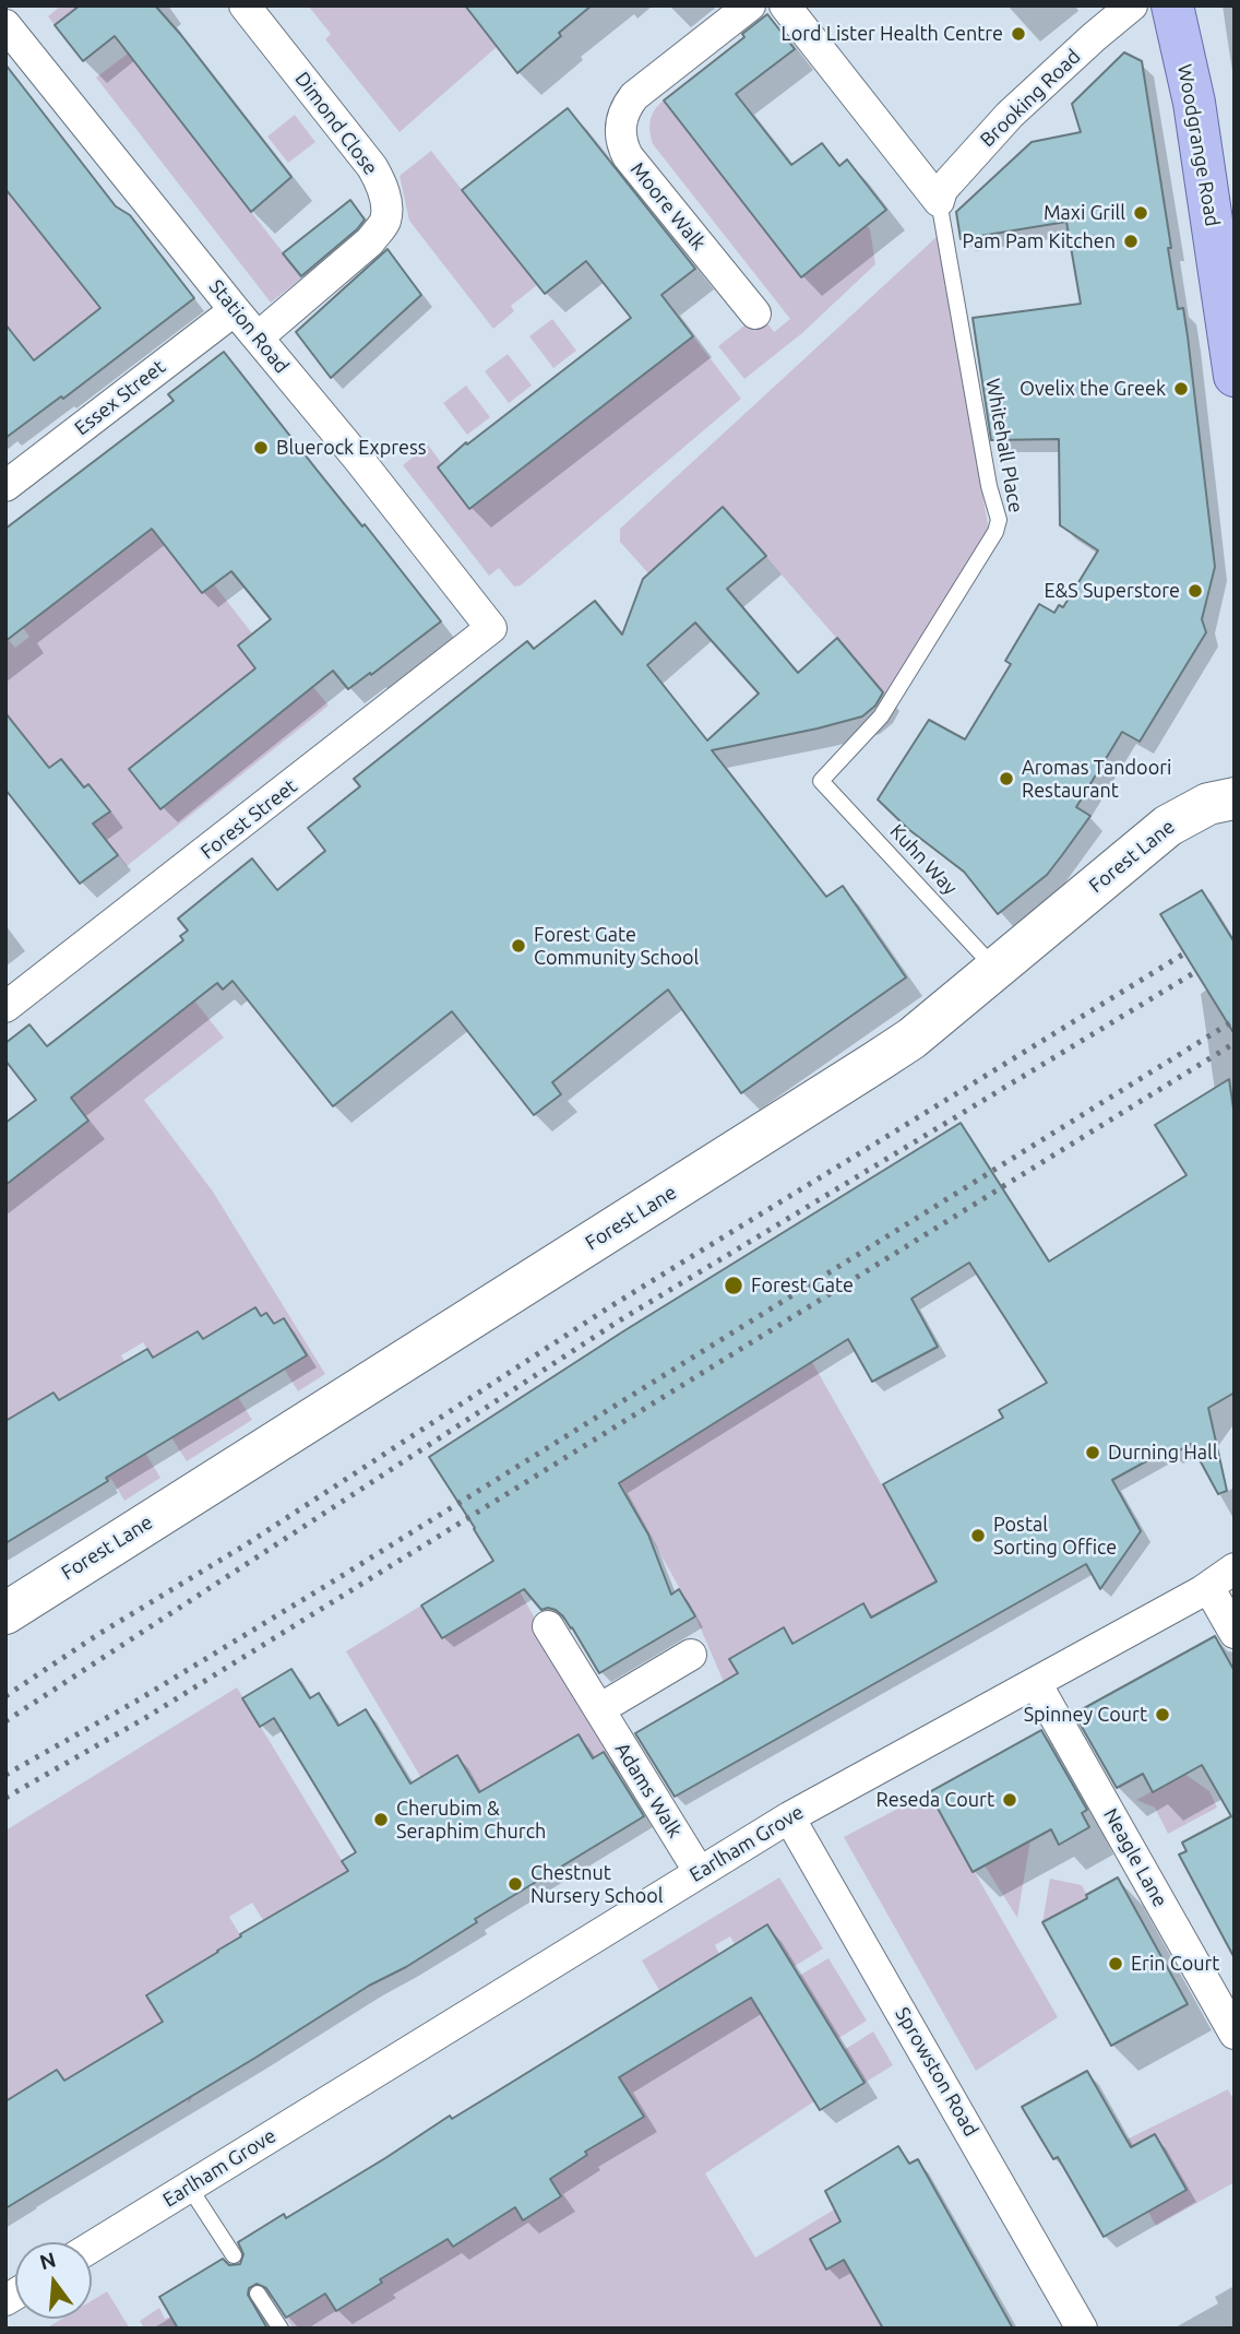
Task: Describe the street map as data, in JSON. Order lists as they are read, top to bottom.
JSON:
{
  "streets": {
    "main road": ["Woodgrange Road"],
    "street": [
      "Brooking Road",
      "Dimond Close",
      "Moore Walk",
      "Station Road",
      "Essex Street",
      "Forest Street",
      "Forest Lane",
      "Adams Walk",
      "Earlham Grove",
      "Neagle Lane",
      "Sprowston Road"
    ],
    "lane": ["Whitehall Place", "Kuhn Way"]
  },
  "crossings": [
    ["Brooking Road", "Whitehall Place"],
    ["Dimond Close", "Station Road"],
    ["Station Road", "Essex Street"],
    ["Station Road", "Forest Street"],
    ["Whitehall Place", "Kuhn Way"],
    ["Forest Lane", "Kuhn Way"],
    ["Adams Walk", "Earlham Grove"],
    ["Earlham Grove", "Neagle Lane"],
    ["Earlham Grove", "Sprowston Road"]
  ],
  "places": [
    "Lord Lister Health Centre",
    "Maxi Grill",
    "Pam Pam Kitchen",
    "Ovelix the Greek",
    "Bluerock Express",
    "E&S Superstore",
    "Aromas Tandoori Restaurant",
    "Forest Gate Community School",
    "Forest Gate",
    "Durning Hall",
    "Postal Sorting Office",
    "Spinney Court",
    "Reseda Court",
    "Cherubim & Seraphim Church",
    "Chestnut Nursery School",
    "Erin Court"
  ],
  "north": "top"
}
